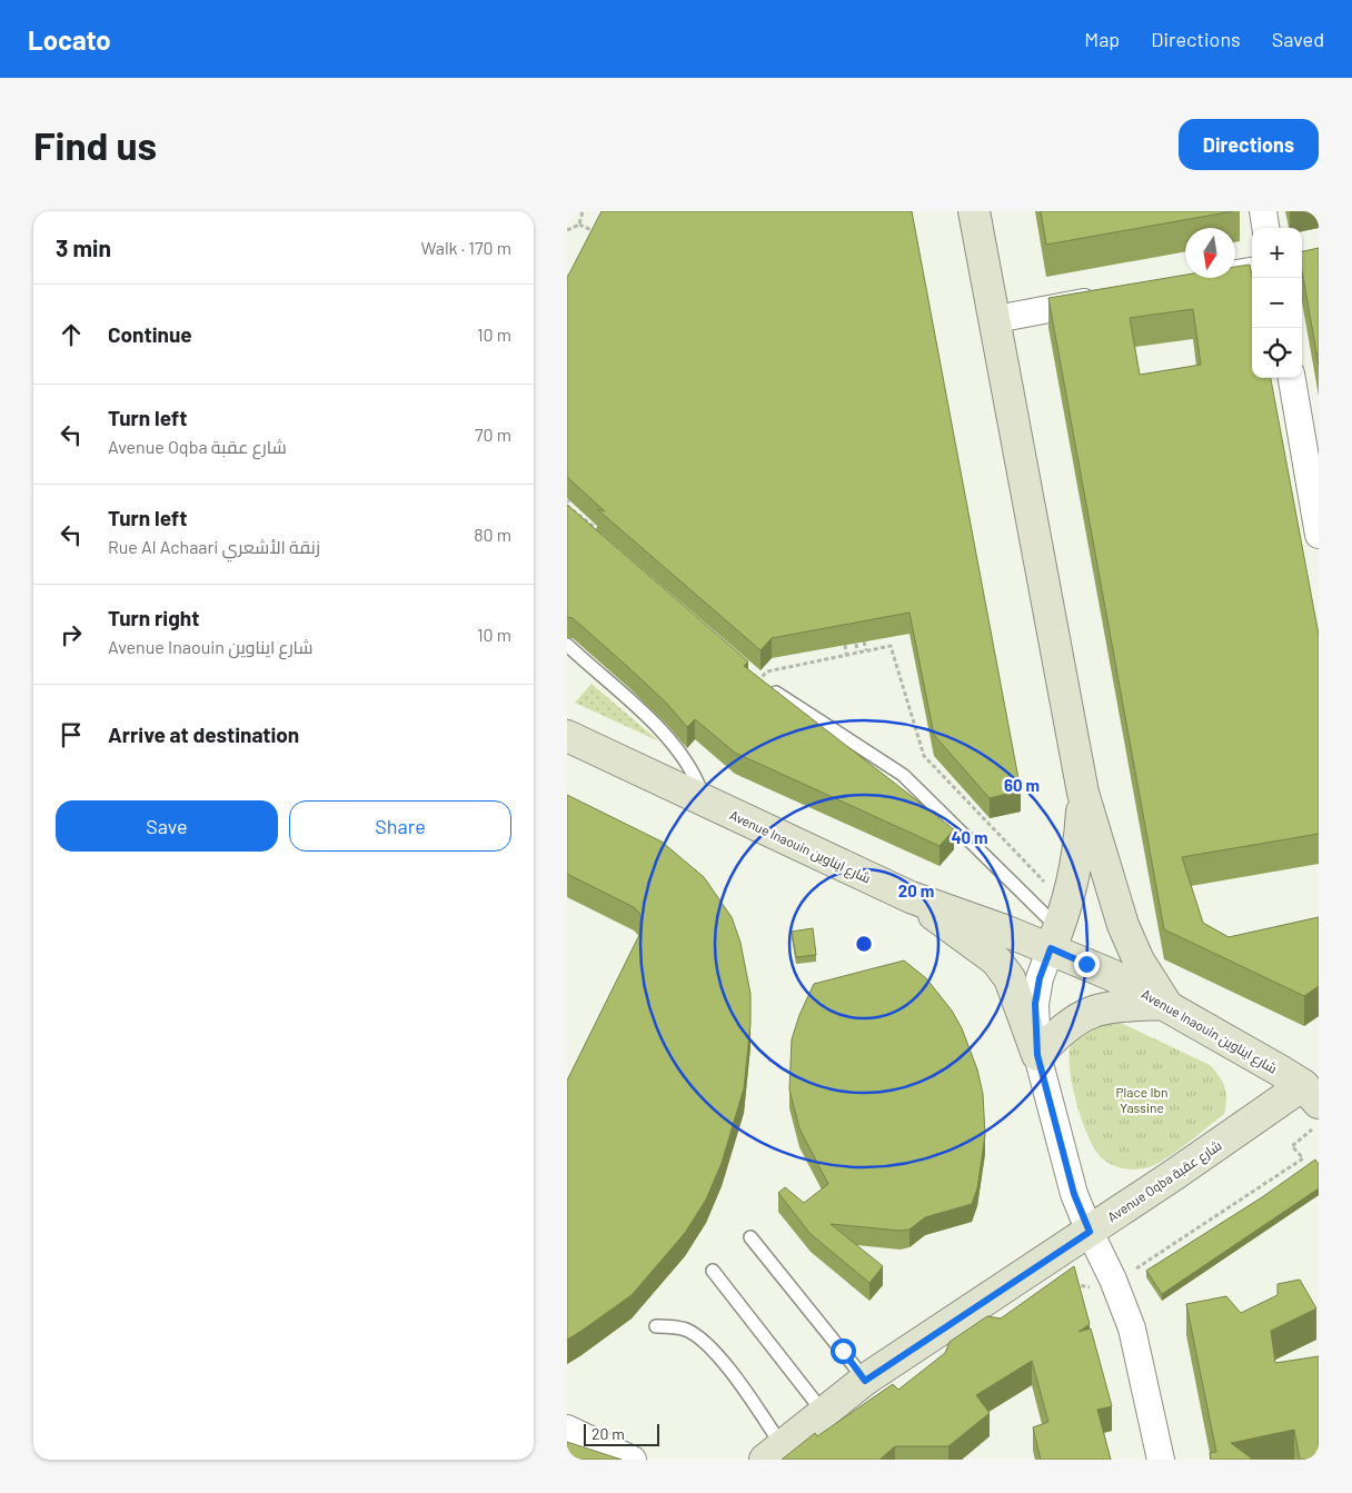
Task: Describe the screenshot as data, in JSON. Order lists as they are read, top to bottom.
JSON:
{
  "streets": {
    "street": ["Avenue Inaouin شارع ايناوين", "Avenue Oqba شارع عقبة"]
  },
  "crossings": [
    ["Avenue Inaouin شارع ايناوين", "Avenue Oqba شارع عقبة"]
  ],
  "parks": ["Place Ibn Yassine"],
  "scale_bar": "20 m",
  "north": "bottom",
  "page": {
    "header": "Locato",
    "nav": ["Map", "Directions", "Saved"],
    "buttons": [
      "Directions",
      ["Save", "Share"]
    ],
    "title": "Find us",
    "heading": ["3 min", "Walk · 170 m"],
    "map_buttons": ["+", "−"],
    "list": [
      ["Continue", "10 m"],
      ["Turn left", "Avenue Oqba شارع عقبة", "70 m"],
      ["Turn left", "Rue Al Achaari زنقة الأشعري", "80 m"],
      ["Turn right", "Avenue Inaouin شارع ايناوين", "10 m"],
      "Arrive at destination"
    ],
    "scale": "20 m"
  },
  "rings": ["60 m", "40 m", "20 m"]
}
